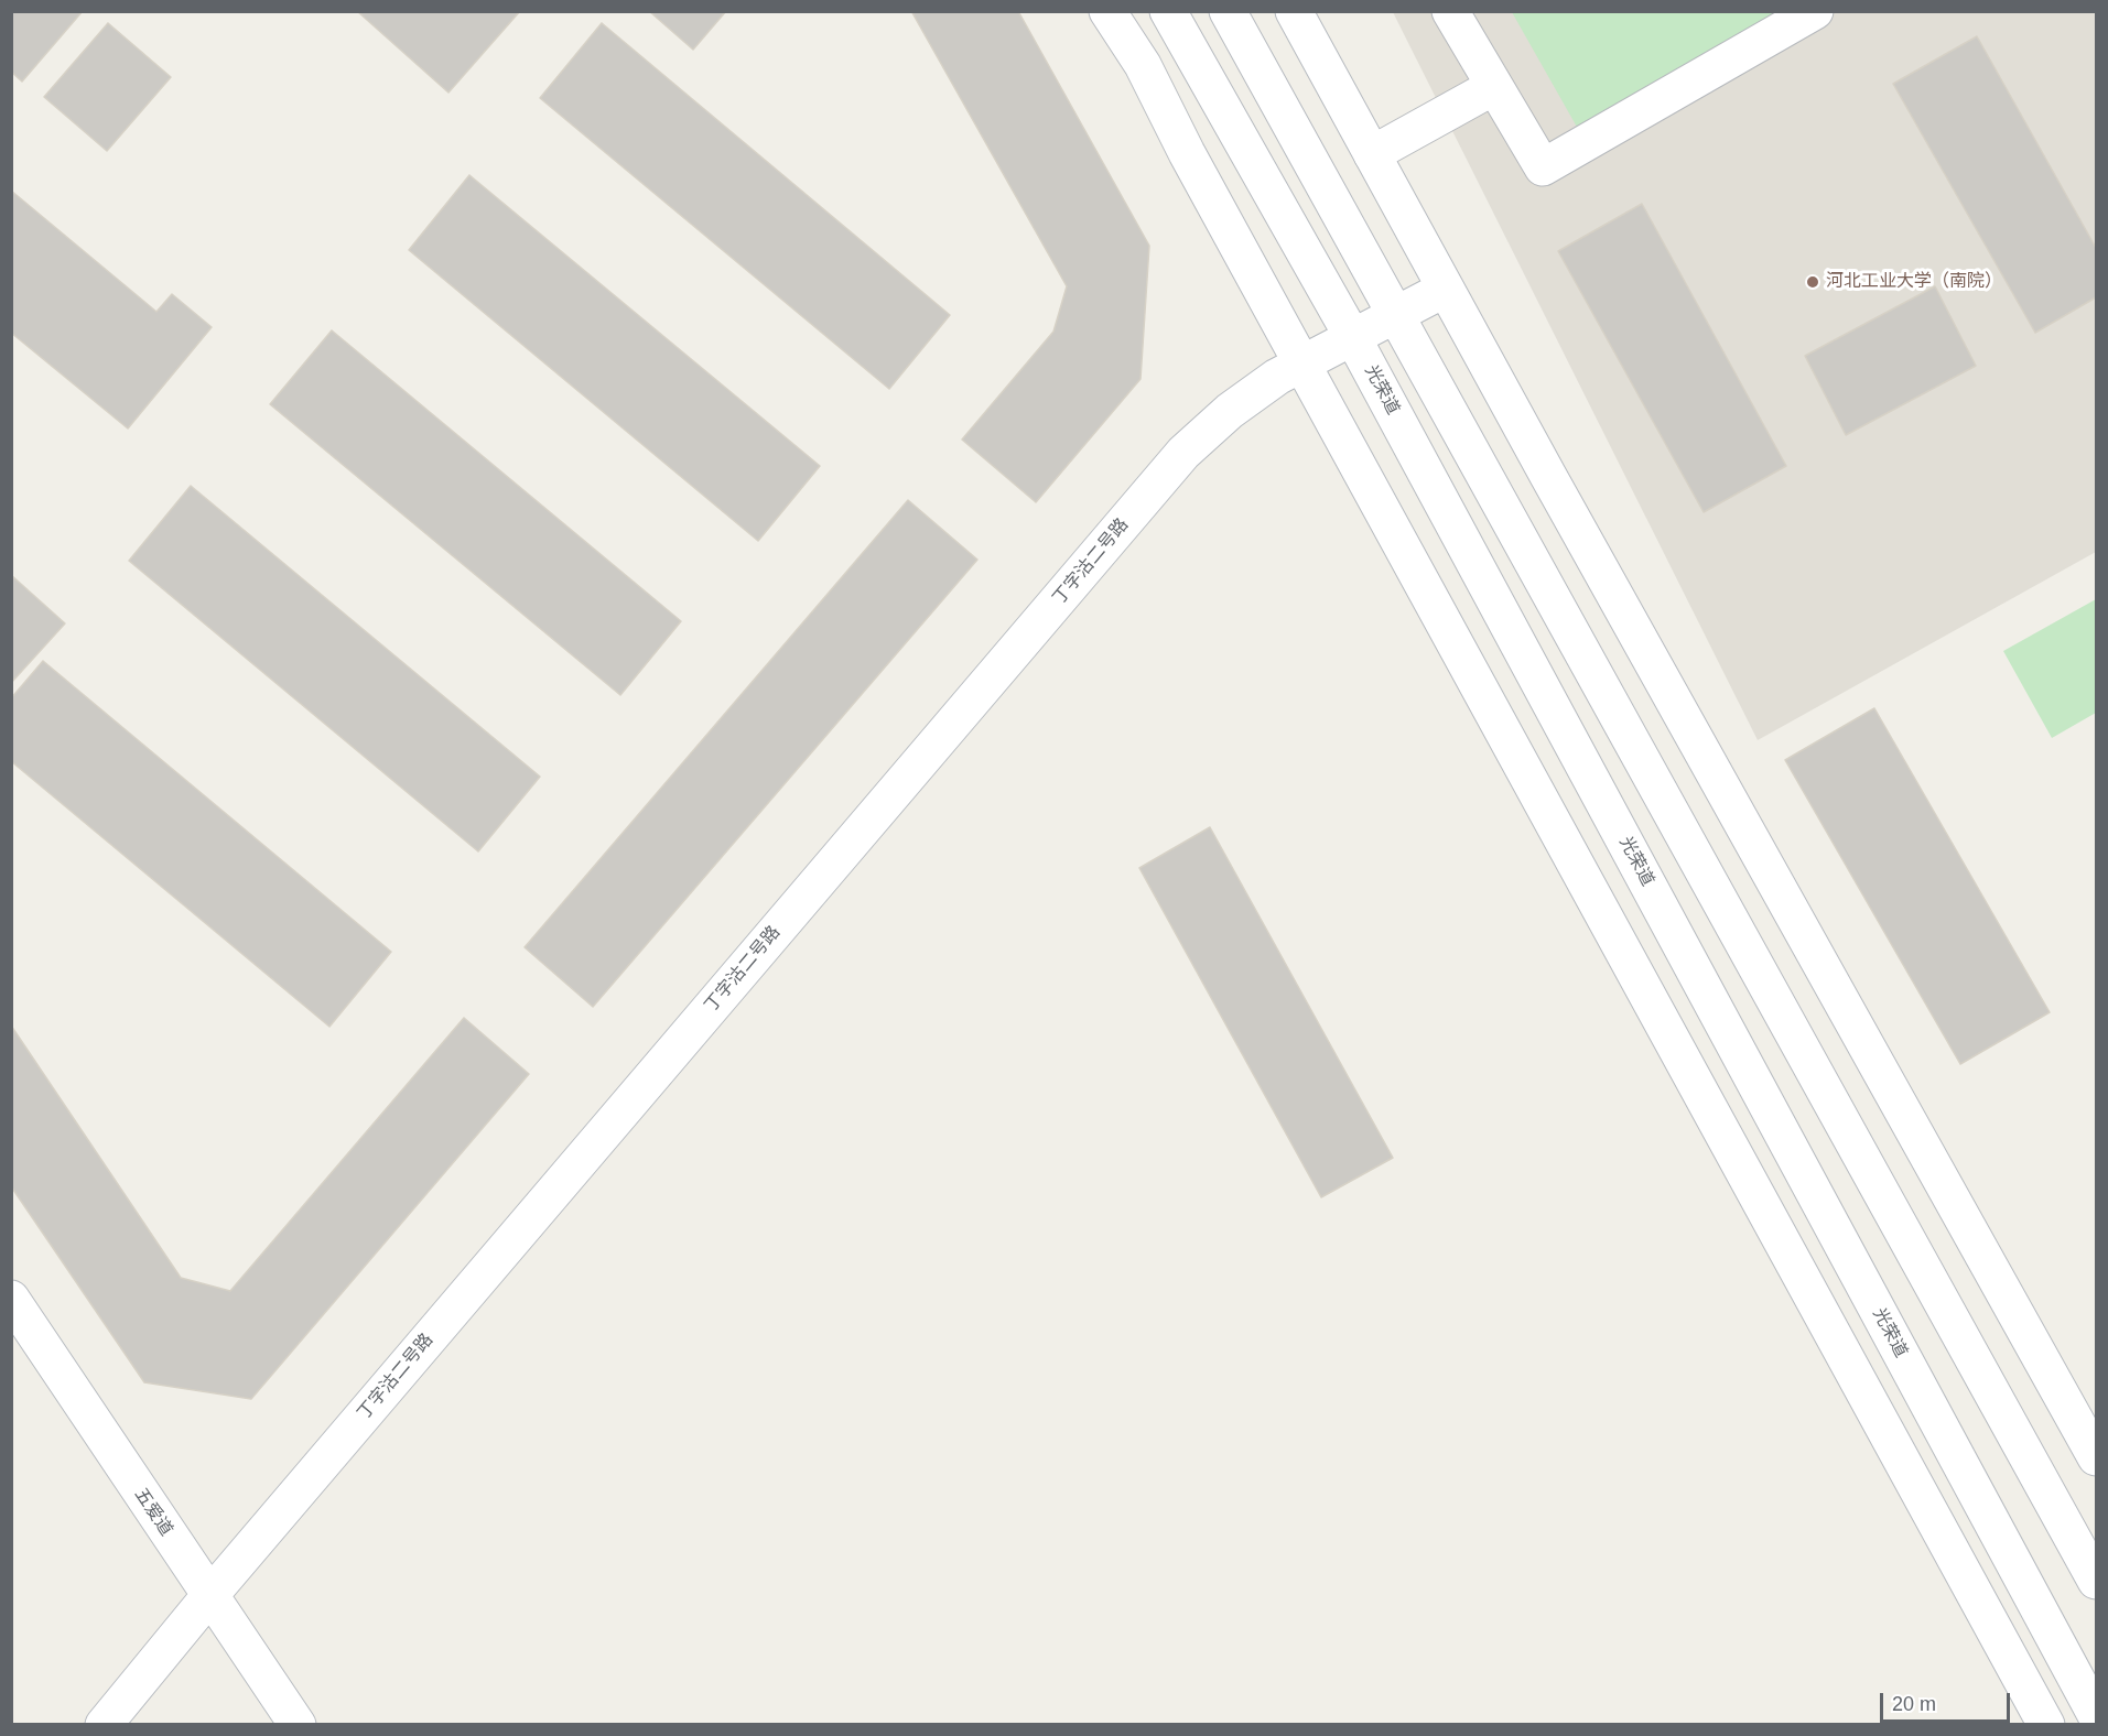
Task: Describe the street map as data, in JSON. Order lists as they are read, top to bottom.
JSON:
{
  "streets": {
    "main road": ["光荣道", "丁字沽二号路", "五爱道"]
  },
  "crossings": [
    ["光荣道", "丁字沽二号路"],
    ["丁字沽二号路", "五爱道"]
  ],
  "places": ["河北工业大学（南院）"],
  "scale_bar": "20 m"
}
